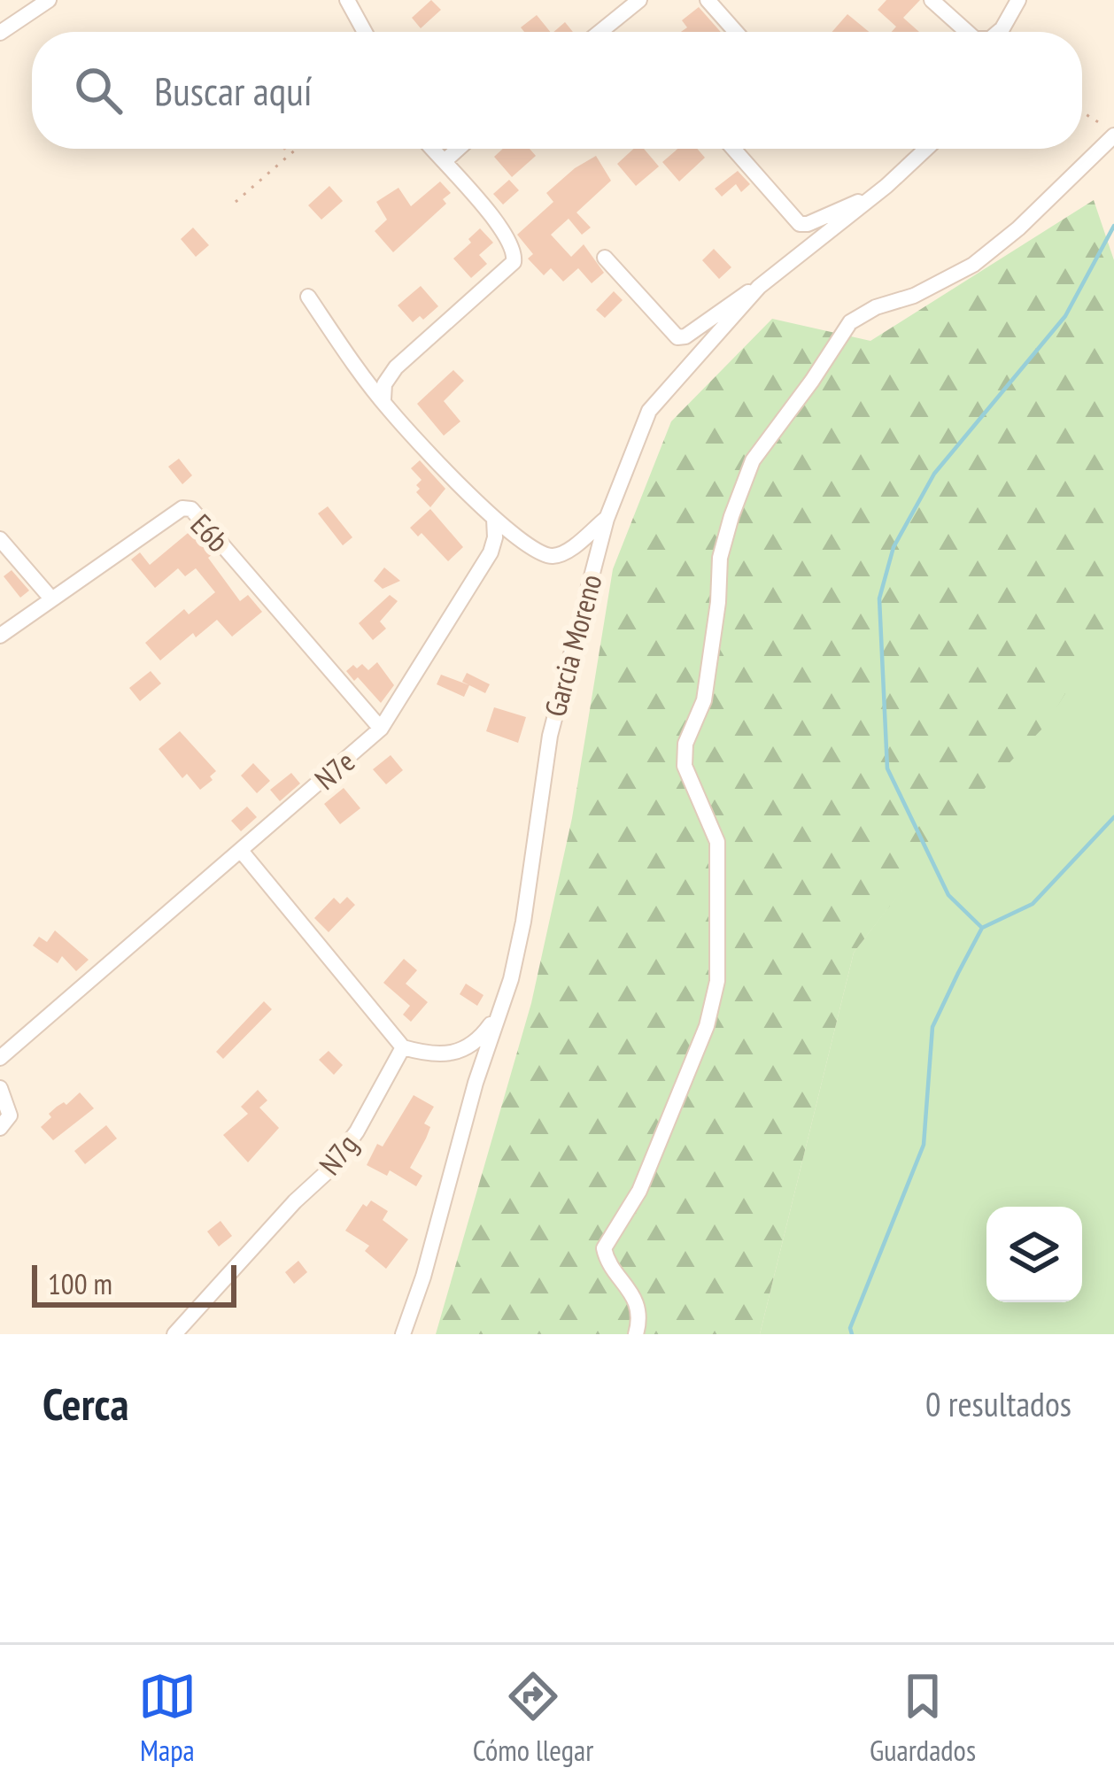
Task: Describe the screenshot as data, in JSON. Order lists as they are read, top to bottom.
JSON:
{
  "streets": {
    "street": [
      "E6b",
      "Garcia Moreno",
      "N7e",
      "N7g"
    ]
  },
  "crossings": [
    ["E6b", "N7e"]
  ],
  "scale_bar": "100 m",
  "page": {
    "search": "Buscar aquí",
    "scale": "100 m",
    "heading": ["Cerca", "0 resultados"],
    "nav": ["Mapa", "Cómo llegar", "Guardados"]
  }
}
